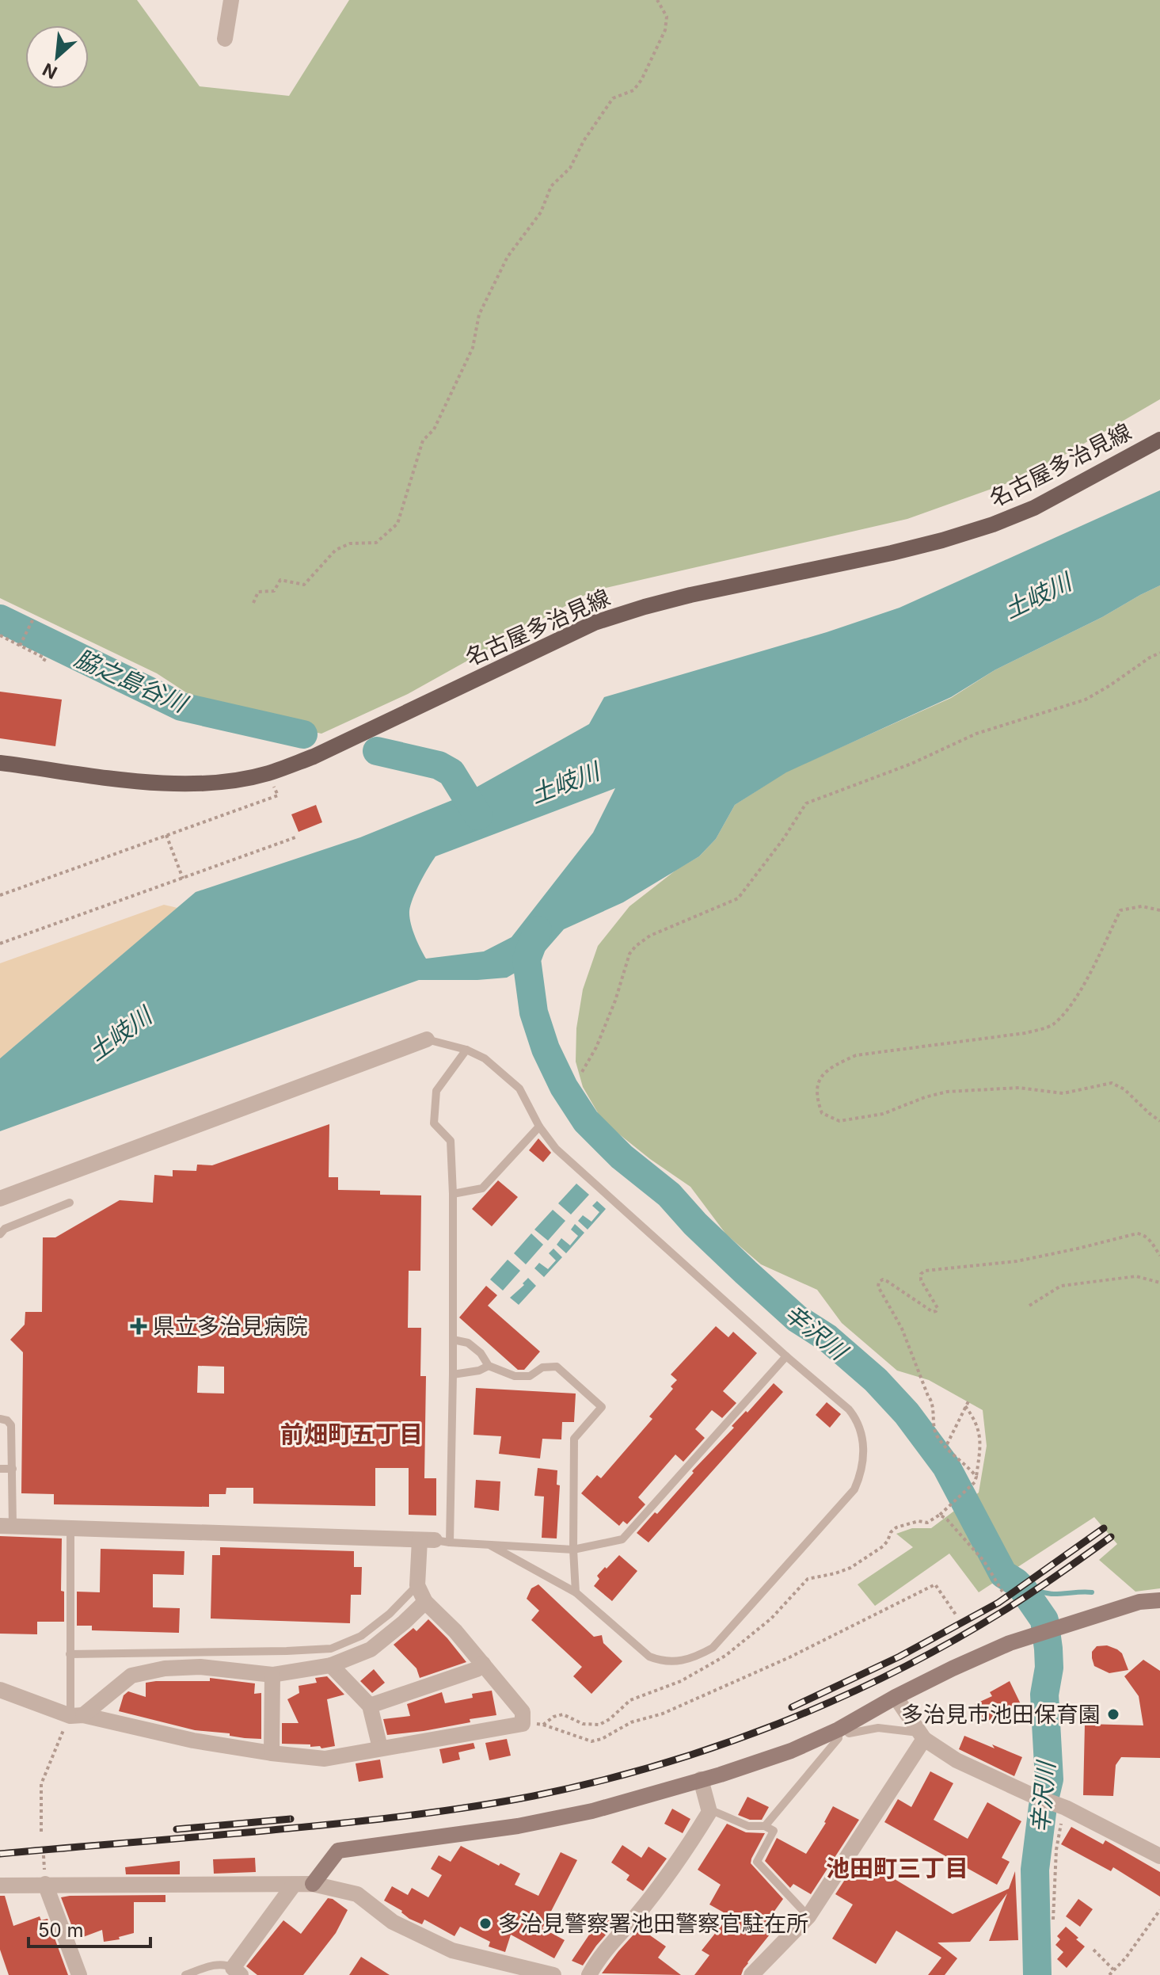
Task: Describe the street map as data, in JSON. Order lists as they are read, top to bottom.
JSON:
{
  "streets": {
    "main road": ["名古屋多治見線"]
  },
  "districts": ["前畑町五丁目", "池田町三丁目"],
  "water": ["土岐川", "脇之島谷川", "辛沢川"],
  "places": {
    "health": ["県立多治見病院"],
    "other": ["多治見市池田保育園", "多治見警察署池田警察官駐在所"]
  },
  "scale_bar": "50 m",
  "north": "bottom left"
}
